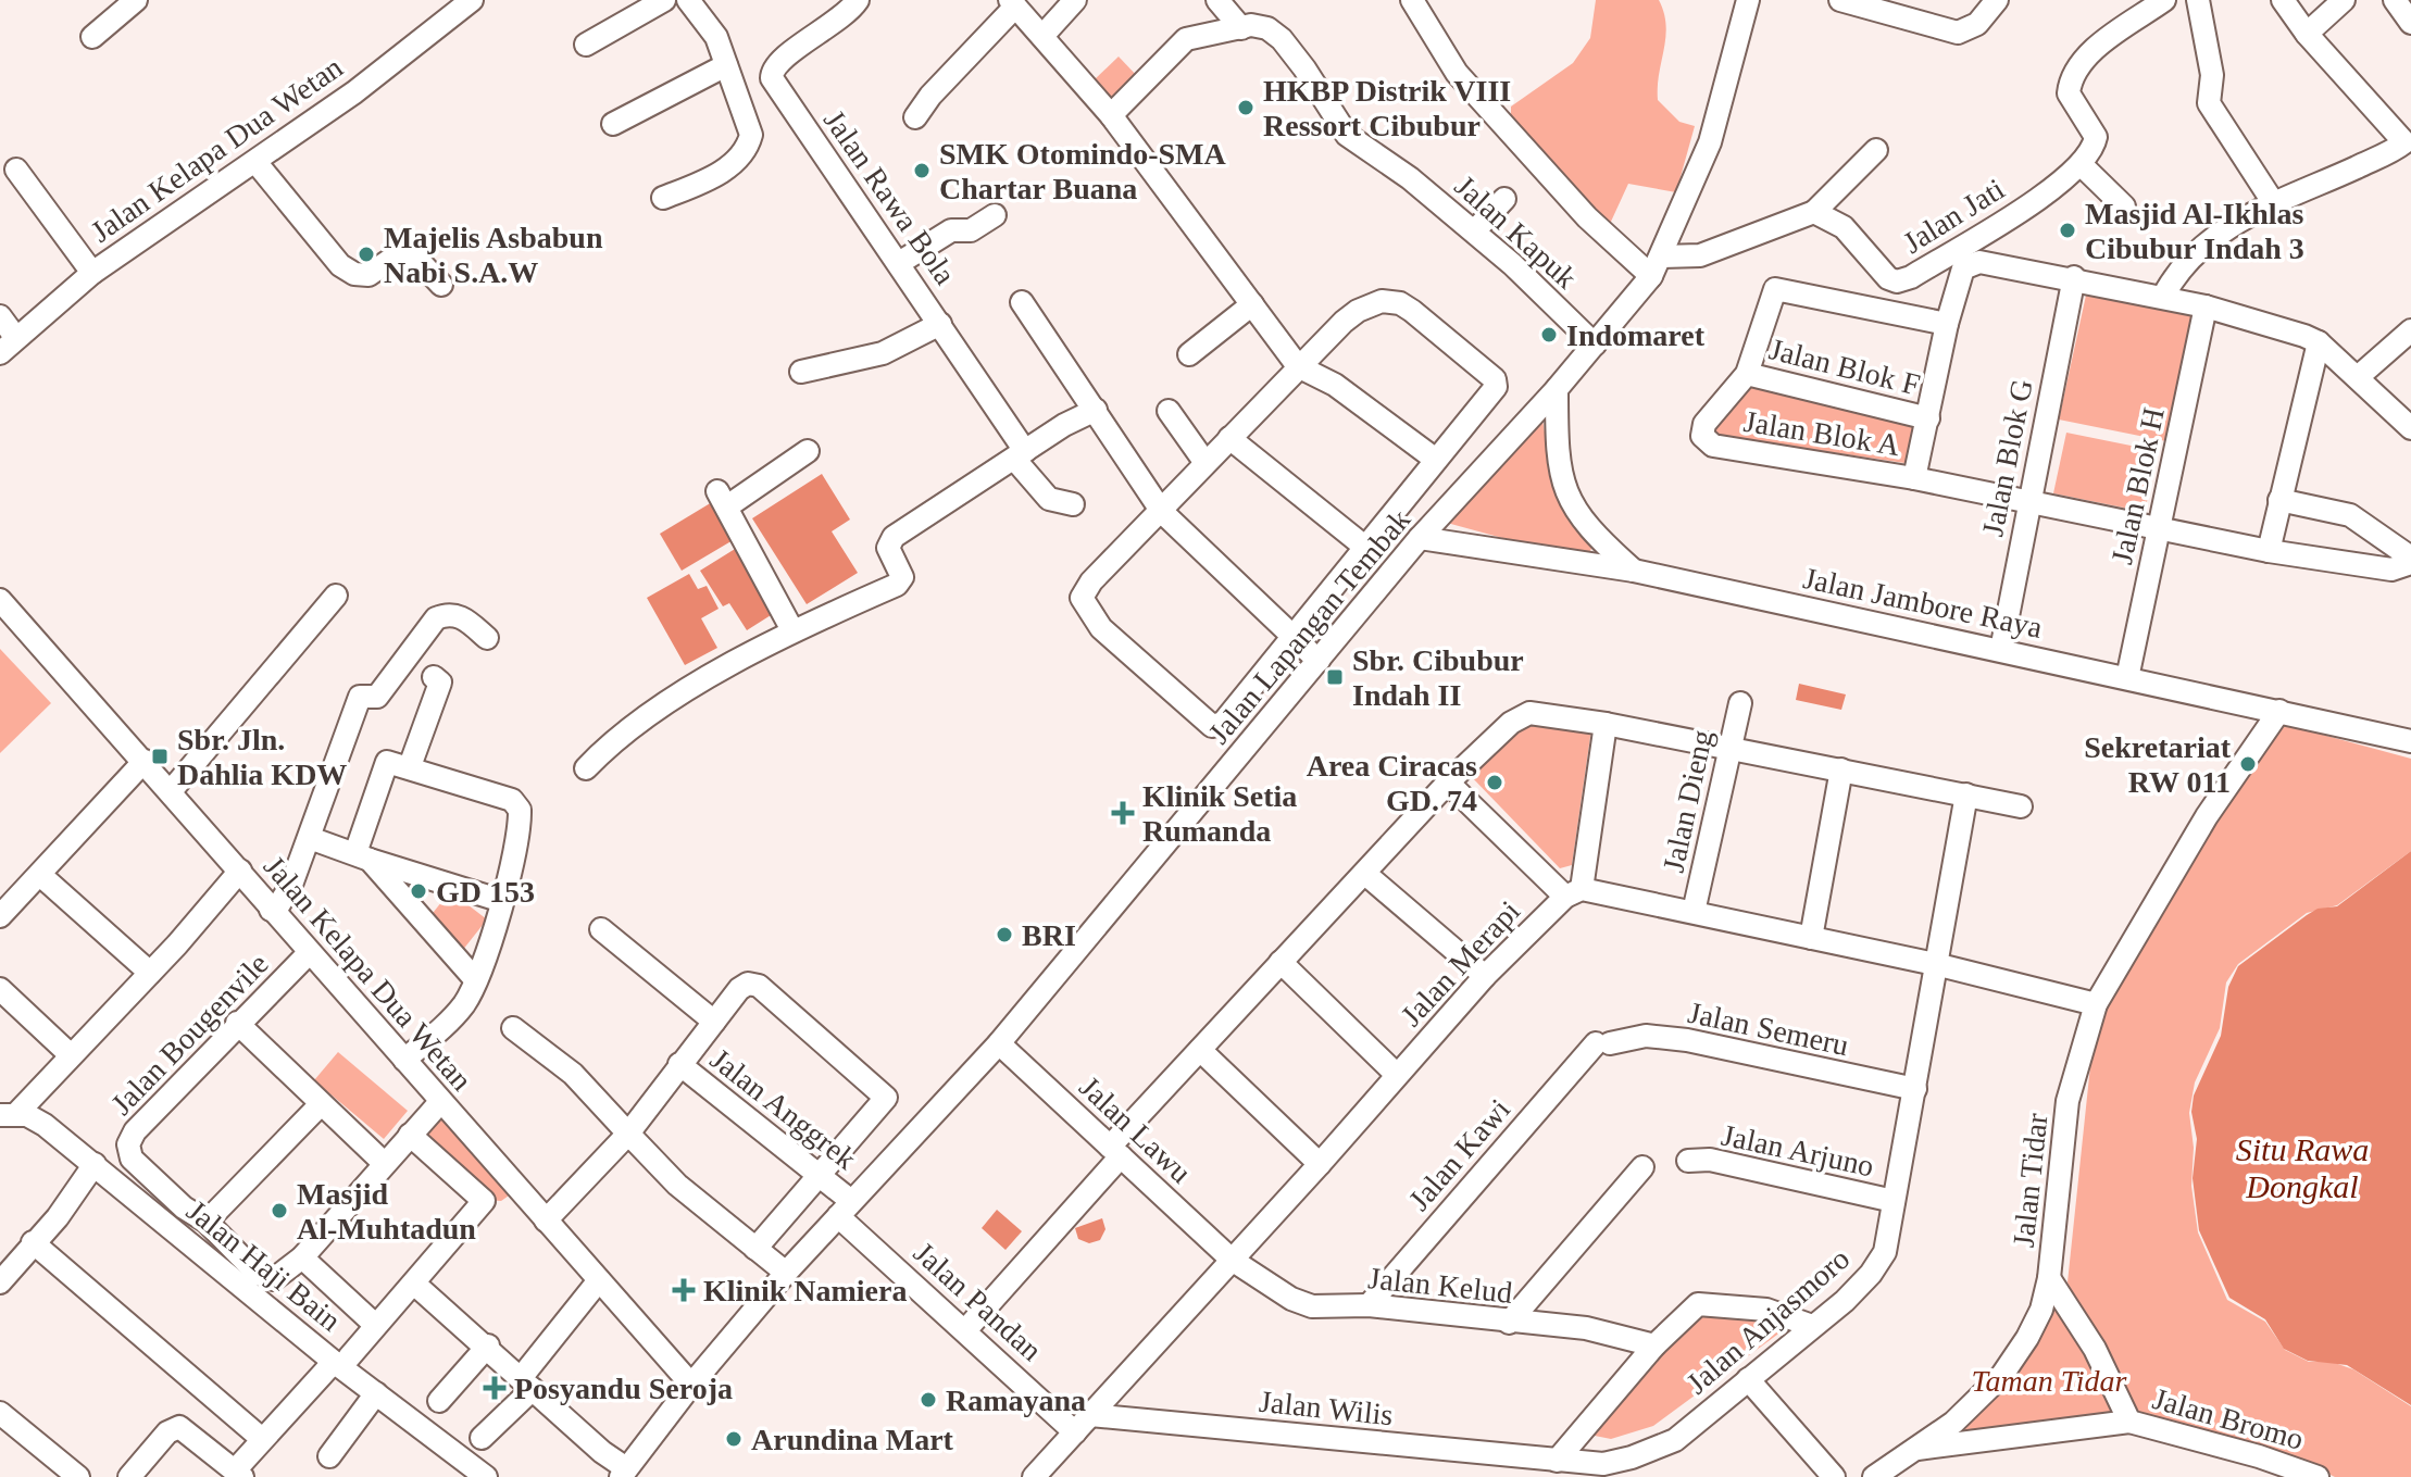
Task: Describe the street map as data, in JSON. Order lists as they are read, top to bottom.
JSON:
{
  "streets": {
    "street": [
      "Jalan Kelapa Dua Wetan",
      "Jalan Rawa Bola",
      "Jalan Jati",
      "Jalan Kapuk",
      "Jalan Blok F",
      "Jalan Blok A",
      "Jalan Blok G",
      "Jalan Blok H",
      "Jalan Jambore Raya",
      "Jalan Lapangan Tembak",
      "Jalan Dieng",
      "Jalan Merapi",
      "Jalan Semeru",
      "Jalan Bougenvile",
      "Jalan Anggrek",
      "Jalan Lawu",
      "Jalan Arjuno",
      "Jalan Kawi",
      "Jalan Tidar",
      "Jalan Haji Bain",
      "Jalan Kelud",
      "Jalan Pandan",
      "Jalan Anjasmoro",
      "Jalan Wilis",
      "Jalan Bromo"
    ]
  },
  "crossings": [
    ["Jalan Kelapa Dua Wetan", "Jalan Lapangan Tembak"],
    ["Jalan Kelapa Dua Wetan", "Jalan Bougenvile"],
    ["Jalan Kelapa Dua Wetan", "Jalan Anggrek"],
    ["Jalan Kapuk", "Jalan Lapangan Tembak"],
    ["Jalan Blok F", "Jalan Blok A"],
    ["Jalan Blok G", "Jalan Jambore Raya"],
    ["Jalan Blok H", "Jalan Jambore Raya"],
    ["Jalan Jambore Raya", "Jalan Lapangan Tembak"],
    ["Jalan Jambore Raya", "Jalan Tidar"],
    ["Jalan Lapangan Tembak", "Jalan Anggrek"],
    ["Jalan Lapangan Tembak", "Jalan Lawu"],
    ["Jalan Lapangan Tembak", "Jalan Pandan"],
    ["Jalan Merapi", "Jalan Lawu"],
    ["Jalan Merapi", "Jalan Kelud"],
    ["Jalan Merapi", "Jalan Pandan"],
    ["Jalan Merapi", "Jalan Wilis"],
    ["Jalan Semeru", "Jalan Kawi"],
    ["Jalan Semeru", "Jalan Anjasmoro"],
    ["Jalan Anggrek", "Jalan Pandan"],
    ["Jalan Lawu", "Jalan Kelud"],
    ["Jalan Arjuno", "Jalan Anjasmoro"],
    ["Jalan Kawi", "Jalan Kelud"],
    ["Jalan Tidar", "Jalan Bromo"],
    ["Jalan Anjasmoro", "Jalan Wilis"]
  ],
  "water": ["Situ Rawa Dongkal"],
  "parks": ["Taman Tidar"],
  "places": {
    "other": [
      "HKBP Distrik VIII Ressort Cibubur",
      "SMK Otomindo-SMA Chartar Buana",
      "Masjid Al-Ikhlas Cibubur Indah 3",
      "Majelis Asbabun Nabi S.A.W",
      "Indomaret",
      "Sekretariat RW 011",
      "Area Ciracas GD. 74",
      "GD 153",
      "BRI",
      "Masjid Al-Muhtadun",
      "Ramayana",
      "Arundina Mart"
    ],
    "transit": ["Sbr. Cibubur Indah II", "Sbr. Jln. Dahlia KDW"],
    "health": ["Klinik Setia Rumanda", "Klinik Namiera", "Posyandu Seroja"]
  }
}
